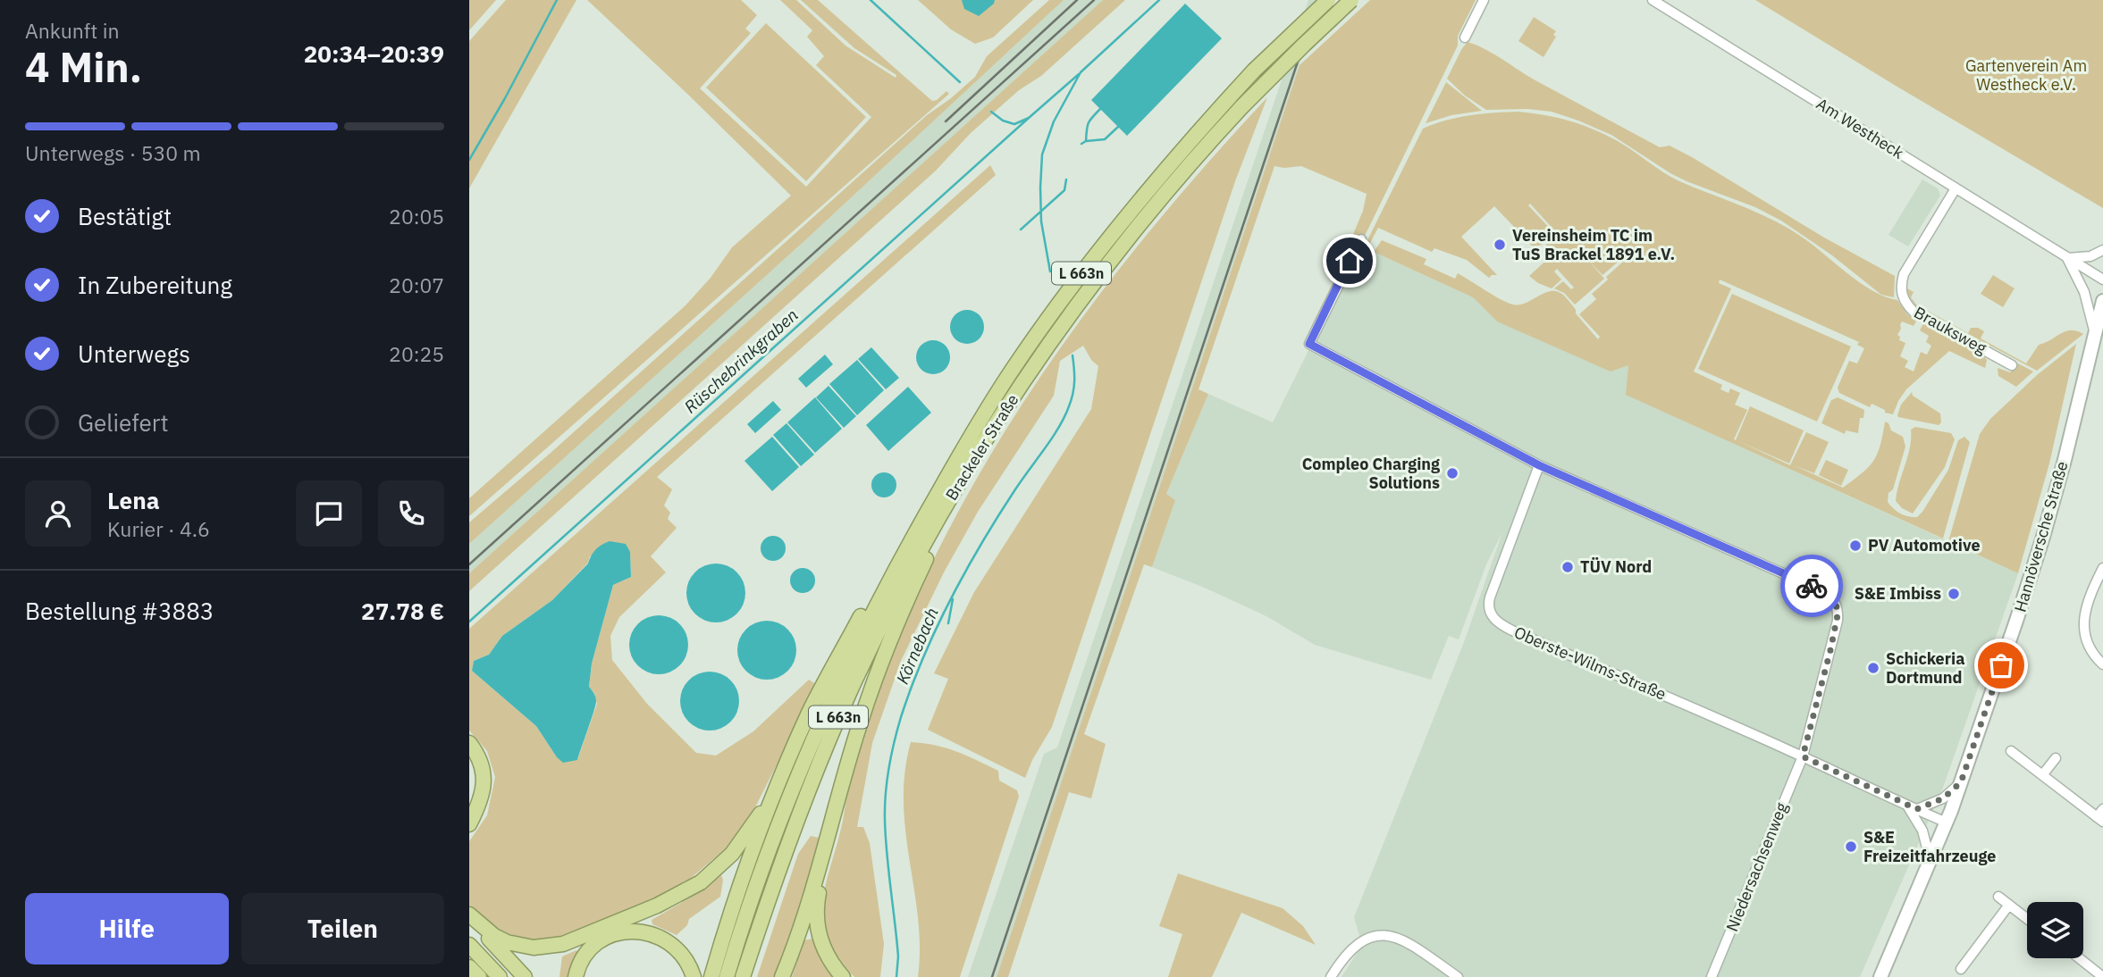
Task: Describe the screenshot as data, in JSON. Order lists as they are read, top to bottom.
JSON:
{
  "streets": {
    "highway": ["L 663n", "Brackeler Straße"],
    "main road": ["Hannöversche Straße"],
    "street": [
      "Am Westheck",
      "Brauksweg",
      "Oberste-Wilms-Straße",
      "Niedersachsenweg"
    ]
  },
  "crossings": [
    ["Am Westheck", "Brauksweg"],
    ["Hannöversche Straße", "Oberste-Wilms-Straße"],
    ["Oberste-Wilms-Straße", "Niedersachsenweg"]
  ],
  "water": ["Rüschebrinkgraben", "Körnebach"],
  "parks": ["Gartenverein Am Westheck e.V."],
  "places": [
    "Vereinsheim TC im TuS Brackel 1891 e.V.",
    "Compleo Charging Solutions",
    "PV Automotive",
    "TÜV Nord",
    "S&E Imbiss",
    "Schickeria Dortmund",
    "S&E Freizeitfahrzeuge"
  ],
  "page": {
    "heading": ["4 Min.", "Ankunft in", "20:34–20:39"],
    "panel": [
      "Lena",
      "Kurier · 4.6",
      "Bestellung #3883",
      "27.78 €"
    ],
    "bar": "Unterwegs · 530 m",
    "list": [
      ["Bestätigt", "20:05"],
      ["In Zubereitung", "20:07"],
      ["Unterwegs", "20:25"],
      "Geliefert"
    ],
    "buttons": ["Hilfe", "Teilen"]
  }
}
